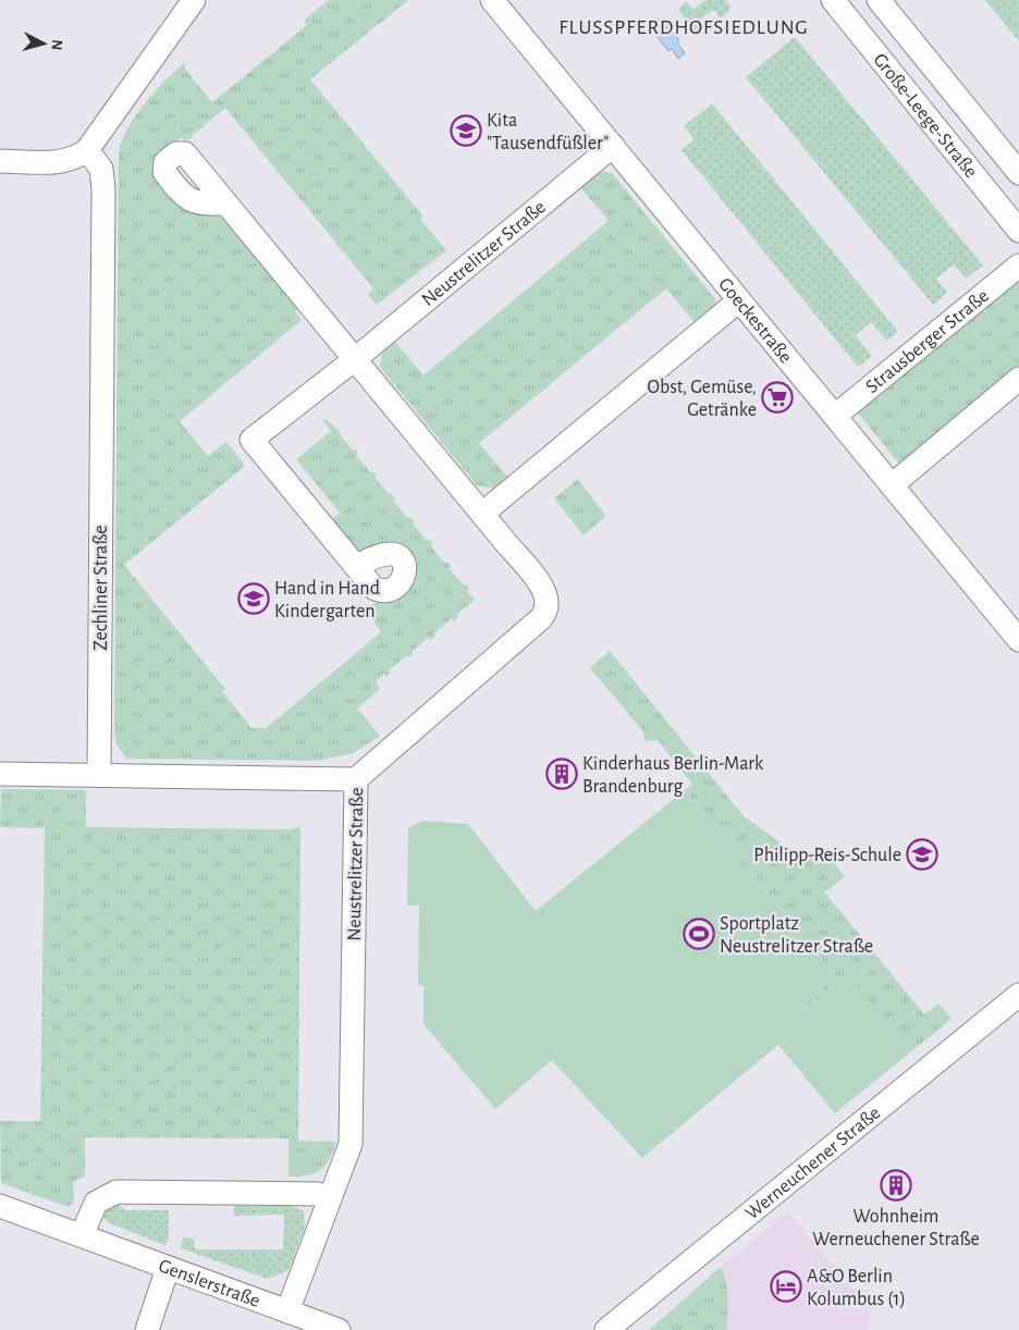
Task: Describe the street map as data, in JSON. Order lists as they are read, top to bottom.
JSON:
{
  "streets": {
    "street": [
      "Große-Leege-Straße",
      "Neustrelitzer Straße",
      "Goeckestraße",
      "Strausberger Straße",
      "Zechliner Straße",
      "Werneuchener Straße",
      "Genslerstraße"
    ]
  },
  "crossings": [
    ["Neustrelitzer Straße", "Goeckestraße"],
    ["Neustrelitzer Straße", "Genslerstraße"],
    ["Goeckestraße", "Strausberger Straße"]
  ],
  "districts": ["FLUSSPFERDHOFSIEDLUNG"],
  "places": {
    "school or university": ["Kita \"Tausendfüßler\"", "Hand in Hand Kindergarten", "Philipp-Reis-Schule"],
    "supermarket": ["Obst, Gemüse, Getränke"],
    "building": ["Kinderhaus Berlin-Mark Brandenburg", "Wohnheim Werneuchener Straße"],
    "sports": ["Sportplatz Neustrelitzer Straße"],
    "hotel": ["A&O Berlin Kolumbus (1)"]
  },
  "north": "right"
}
